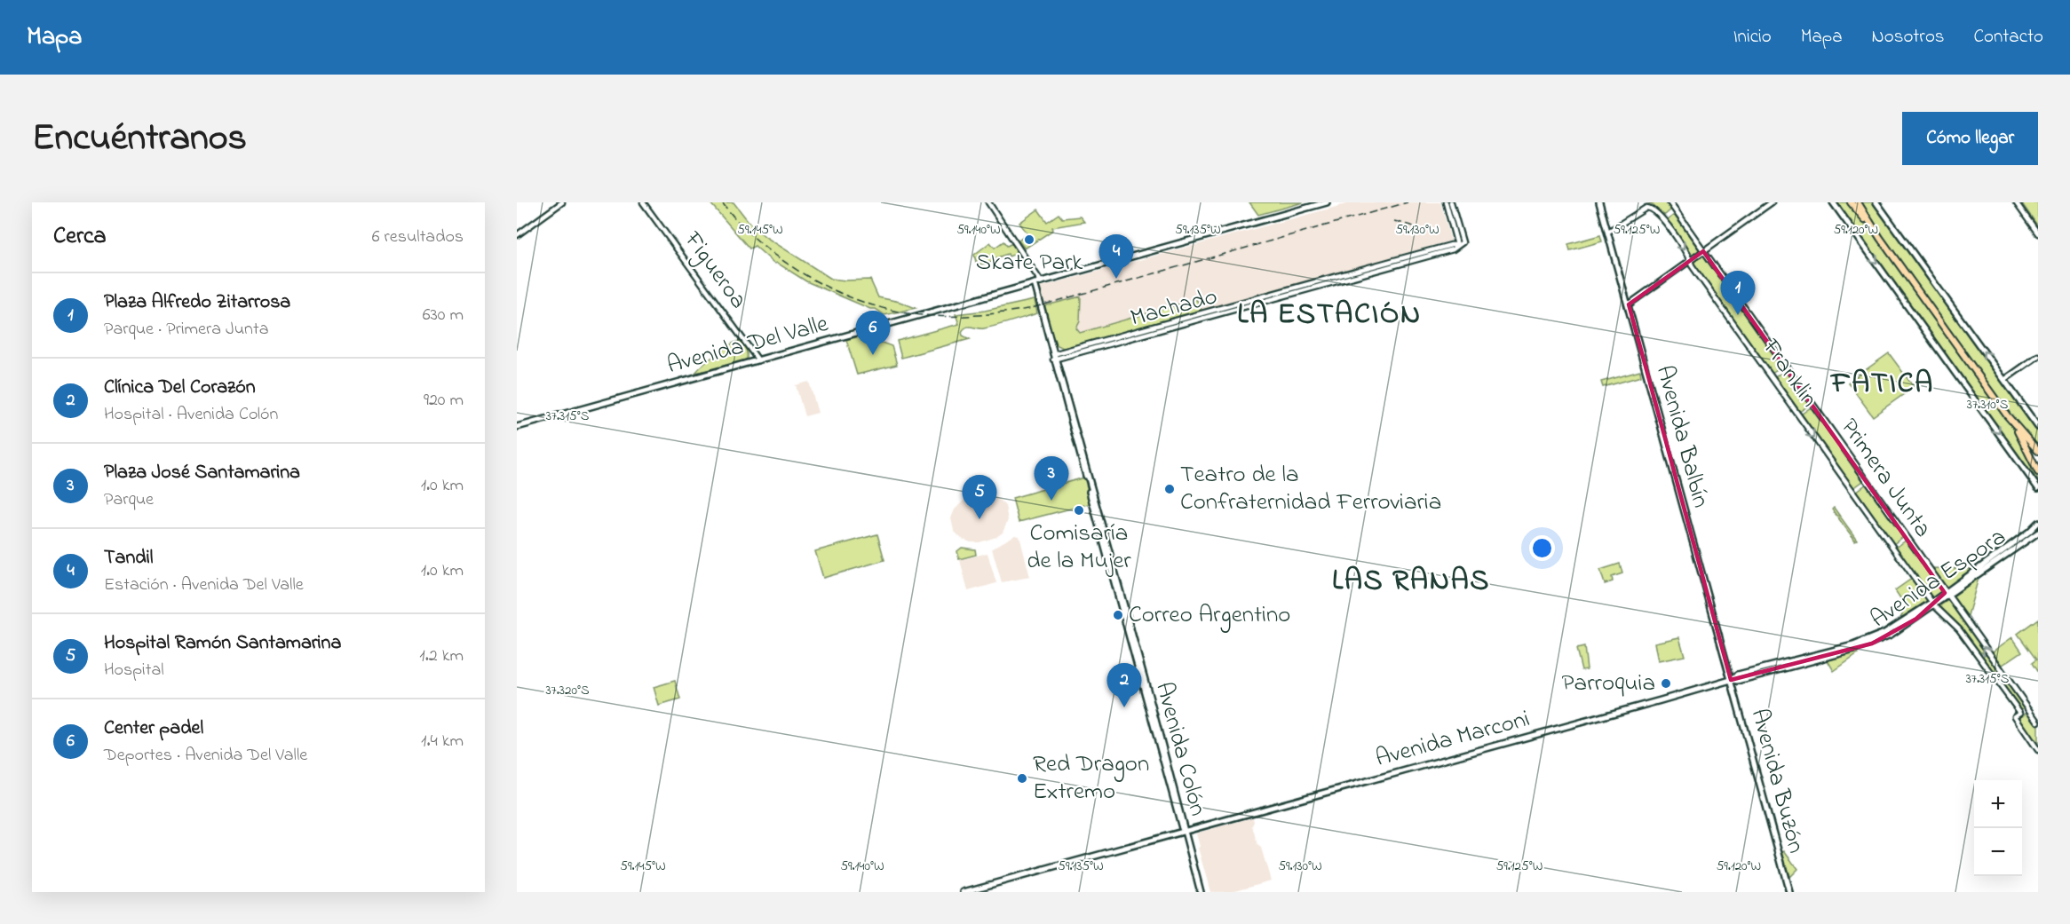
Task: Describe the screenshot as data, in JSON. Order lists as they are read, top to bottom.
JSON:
{
  "streets": {
    "main road": [
      "Avenida Del Valle",
      "Avenida Balbín",
      "Avenida Espora",
      "Avenida Marconi",
      "Avenida Colón",
      "Avenida Buzón"
    ],
    "street": [
      "Figueroa",
      "Machado",
      "Franklin",
      "Primera Junta"
    ]
  },
  "crossings": [
    ["Figueroa", "Avenida Del Valle"],
    ["Machado", "Avenida Colón"],
    ["Avenida Del Valle", "Avenida Colón"],
    ["Franklin", "Avenida Balbín"],
    ["Franklin", "Avenida Espora"],
    ["Avenida Balbín", "Avenida Espora"],
    ["Avenida Balbín", "Avenida Marconi"],
    ["Avenida Balbín", "Avenida Buzón"],
    ["Primera Junta", "Avenida Espora"],
    ["Avenida Espora", "Avenida Marconi"],
    ["Avenida Espora", "Avenida Buzón"],
    ["Avenida Marconi", "Avenida Colón"],
    ["Avenida Marconi", "Avenida Buzón"]
  ],
  "one_way": ["Franklin"],
  "districts": ["LA ESTACIÓN", "FATICA", "LAS RANAS"],
  "places": [
    "Skate Park",
    "Teatro de la Confraternidad Ferroviaria",
    "Comisaría de la Mujer",
    "Correo Argentino",
    "Parroquia",
    "Red Dragon Extremo"
  ],
  "page": {
    "header": "Mapa",
    "nav": [
      "Inicio",
      "Mapa",
      "Nosotros",
      "Contacto"
    ],
    "title": "Encuéntranos",
    "buttons": "Cómo llegar",
    "heading": ["Cerca", "6 resultados"],
    "pins": [
      "4",
      "1",
      "6",
      "3",
      "5",
      "2"
    ],
    "list": [
      {
        "mark": "1",
        "name": "Plaza Alfredo Zitarrosa",
        "note": "Parque · Primera Junta",
        "value": "630 m"
      },
      {
        "mark": "2",
        "name": "Clínica Del Corazón",
        "note": "Hospital · Avenida Colón",
        "value": "920 m"
      },
      {
        "mark": "3",
        "name": "Plaza José Santamarina",
        "note": "Parque",
        "value": "1.0 km"
      },
      {
        "mark": "4",
        "name": "Tandil",
        "note": "Estación · Avenida Del Valle",
        "value": "1.0 km"
      },
      {
        "mark": "5",
        "name": "Hospital Ramón Santamarina",
        "note": "Hospital",
        "value": "1.2 km"
      },
      {
        "mark": "6",
        "name": "Center padel",
        "note": "Deportes · Avenida Del Valle",
        "value": "1.4 km"
      }
    ],
    "map_buttons": ["+", "−"]
  },
  "coordinates": [
    "59.145°W",
    "59.140°W",
    "59.135°W",
    "59.130°W",
    "59.125°W",
    "59.120°W",
    "37.310°S",
    "37.315°S",
    "37.320°S"
  ]
}
